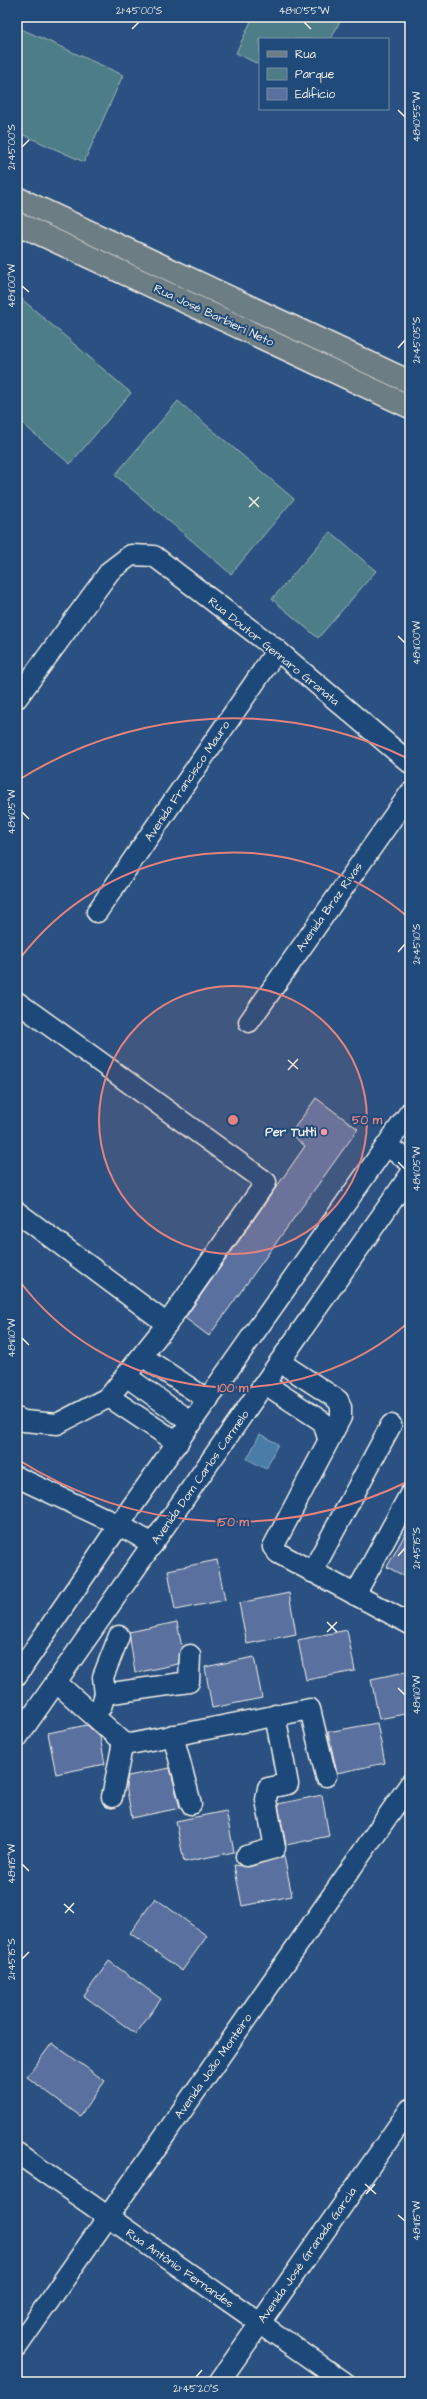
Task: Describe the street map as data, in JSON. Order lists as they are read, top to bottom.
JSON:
{
  "streets": {
    "main road": ["Rua José Barbieri Neto"],
    "street": [
      "Rua Doutor Gennaro Granata",
      "Avenida Francisco Mauro",
      "Avenida Braz Rivas",
      "Avenida Dom Carlos Carmelo",
      "Avenida João Monteiro",
      "Avenida José Granada Garcia",
      "Rua Antônio Fernandes"
    ]
  },
  "crossings": [
    ["Rua Doutor Gennaro Granata", "Avenida Francisco Mauro"],
    ["Avenida João Monteiro", "Rua Antônio Fernandes"],
    ["Avenida José Granada Garcia", "Rua Antônio Fernandes"]
  ],
  "places": ["Per Tutti"],
  "legend": ["Rua", "Parque", "Edifício"],
  "coordinates": [
    "21°45'00\"S",
    "48°10'55\"W",
    "48°11'00\"W",
    "21°45'05\"S",
    "48°11'05\"W",
    "21°45'10\"S",
    "48°11'10\"W",
    "21°45'15\"S",
    "48°11'15\"W",
    "21°45'20\"S"
  ],
  "rings": ["50 m", "100 m", "150 m"]
}
